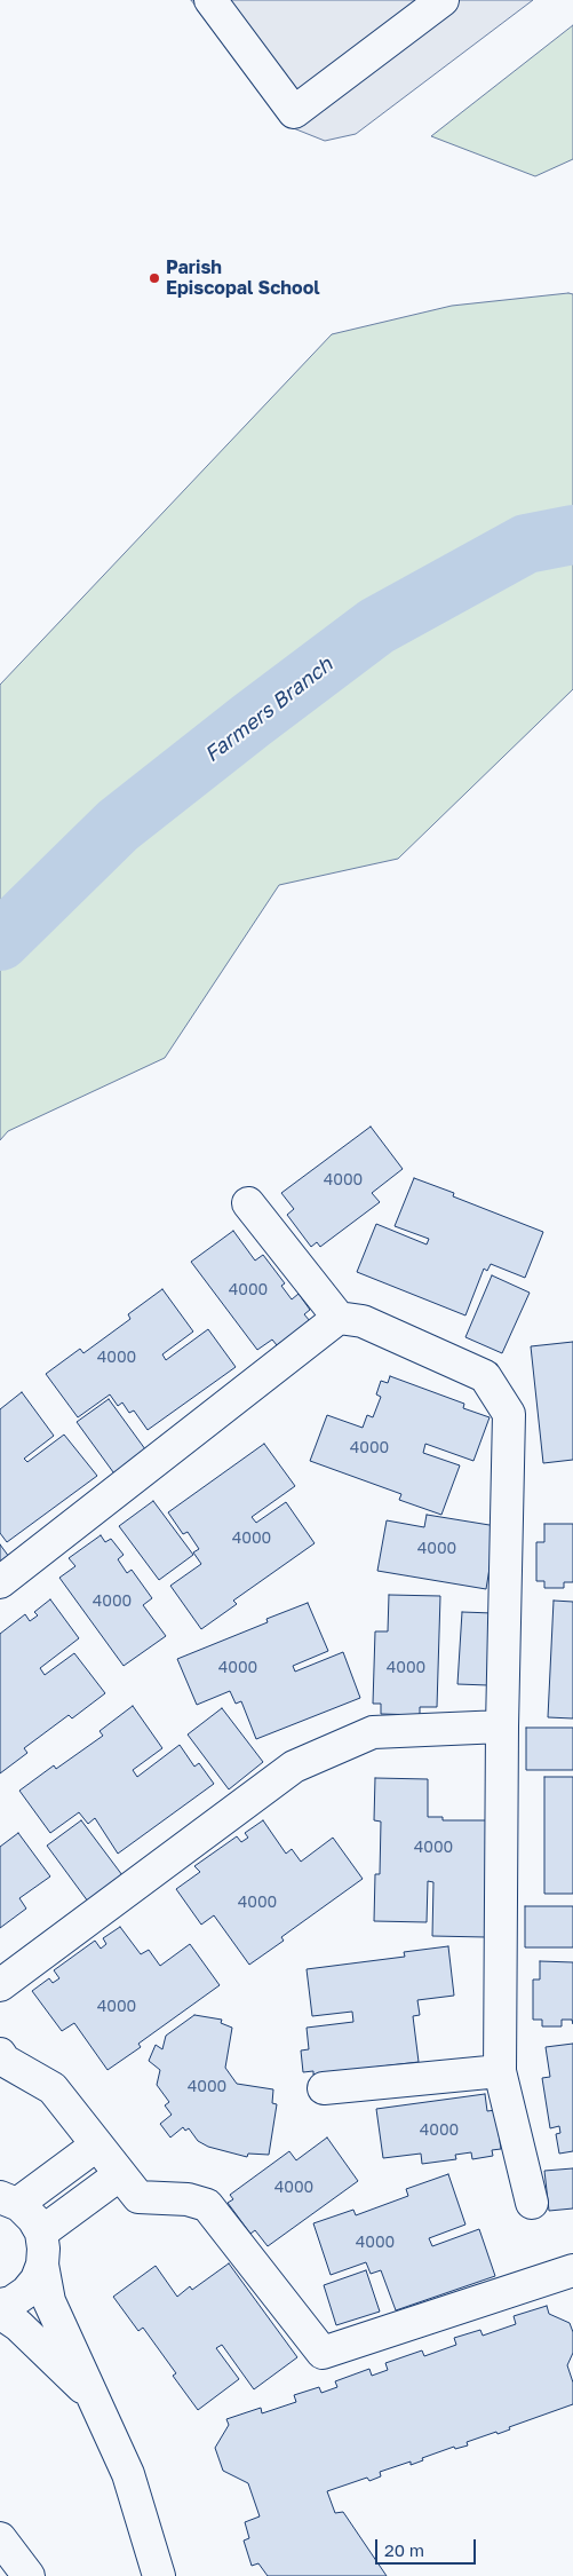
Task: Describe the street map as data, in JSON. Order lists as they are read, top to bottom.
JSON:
{
  "water": ["Farmers Branch"],
  "places": ["Parish Episcopal School"],
  "house_numbers": [
    "4000",
    "4000",
    "4000",
    "4000",
    "4000",
    "4000",
    "4000",
    "4000",
    "4000",
    "4000",
    "4000",
    "4000",
    "4000",
    "4000",
    "4000",
    "4000"
  ],
  "scale_bar": "20 m"
}
